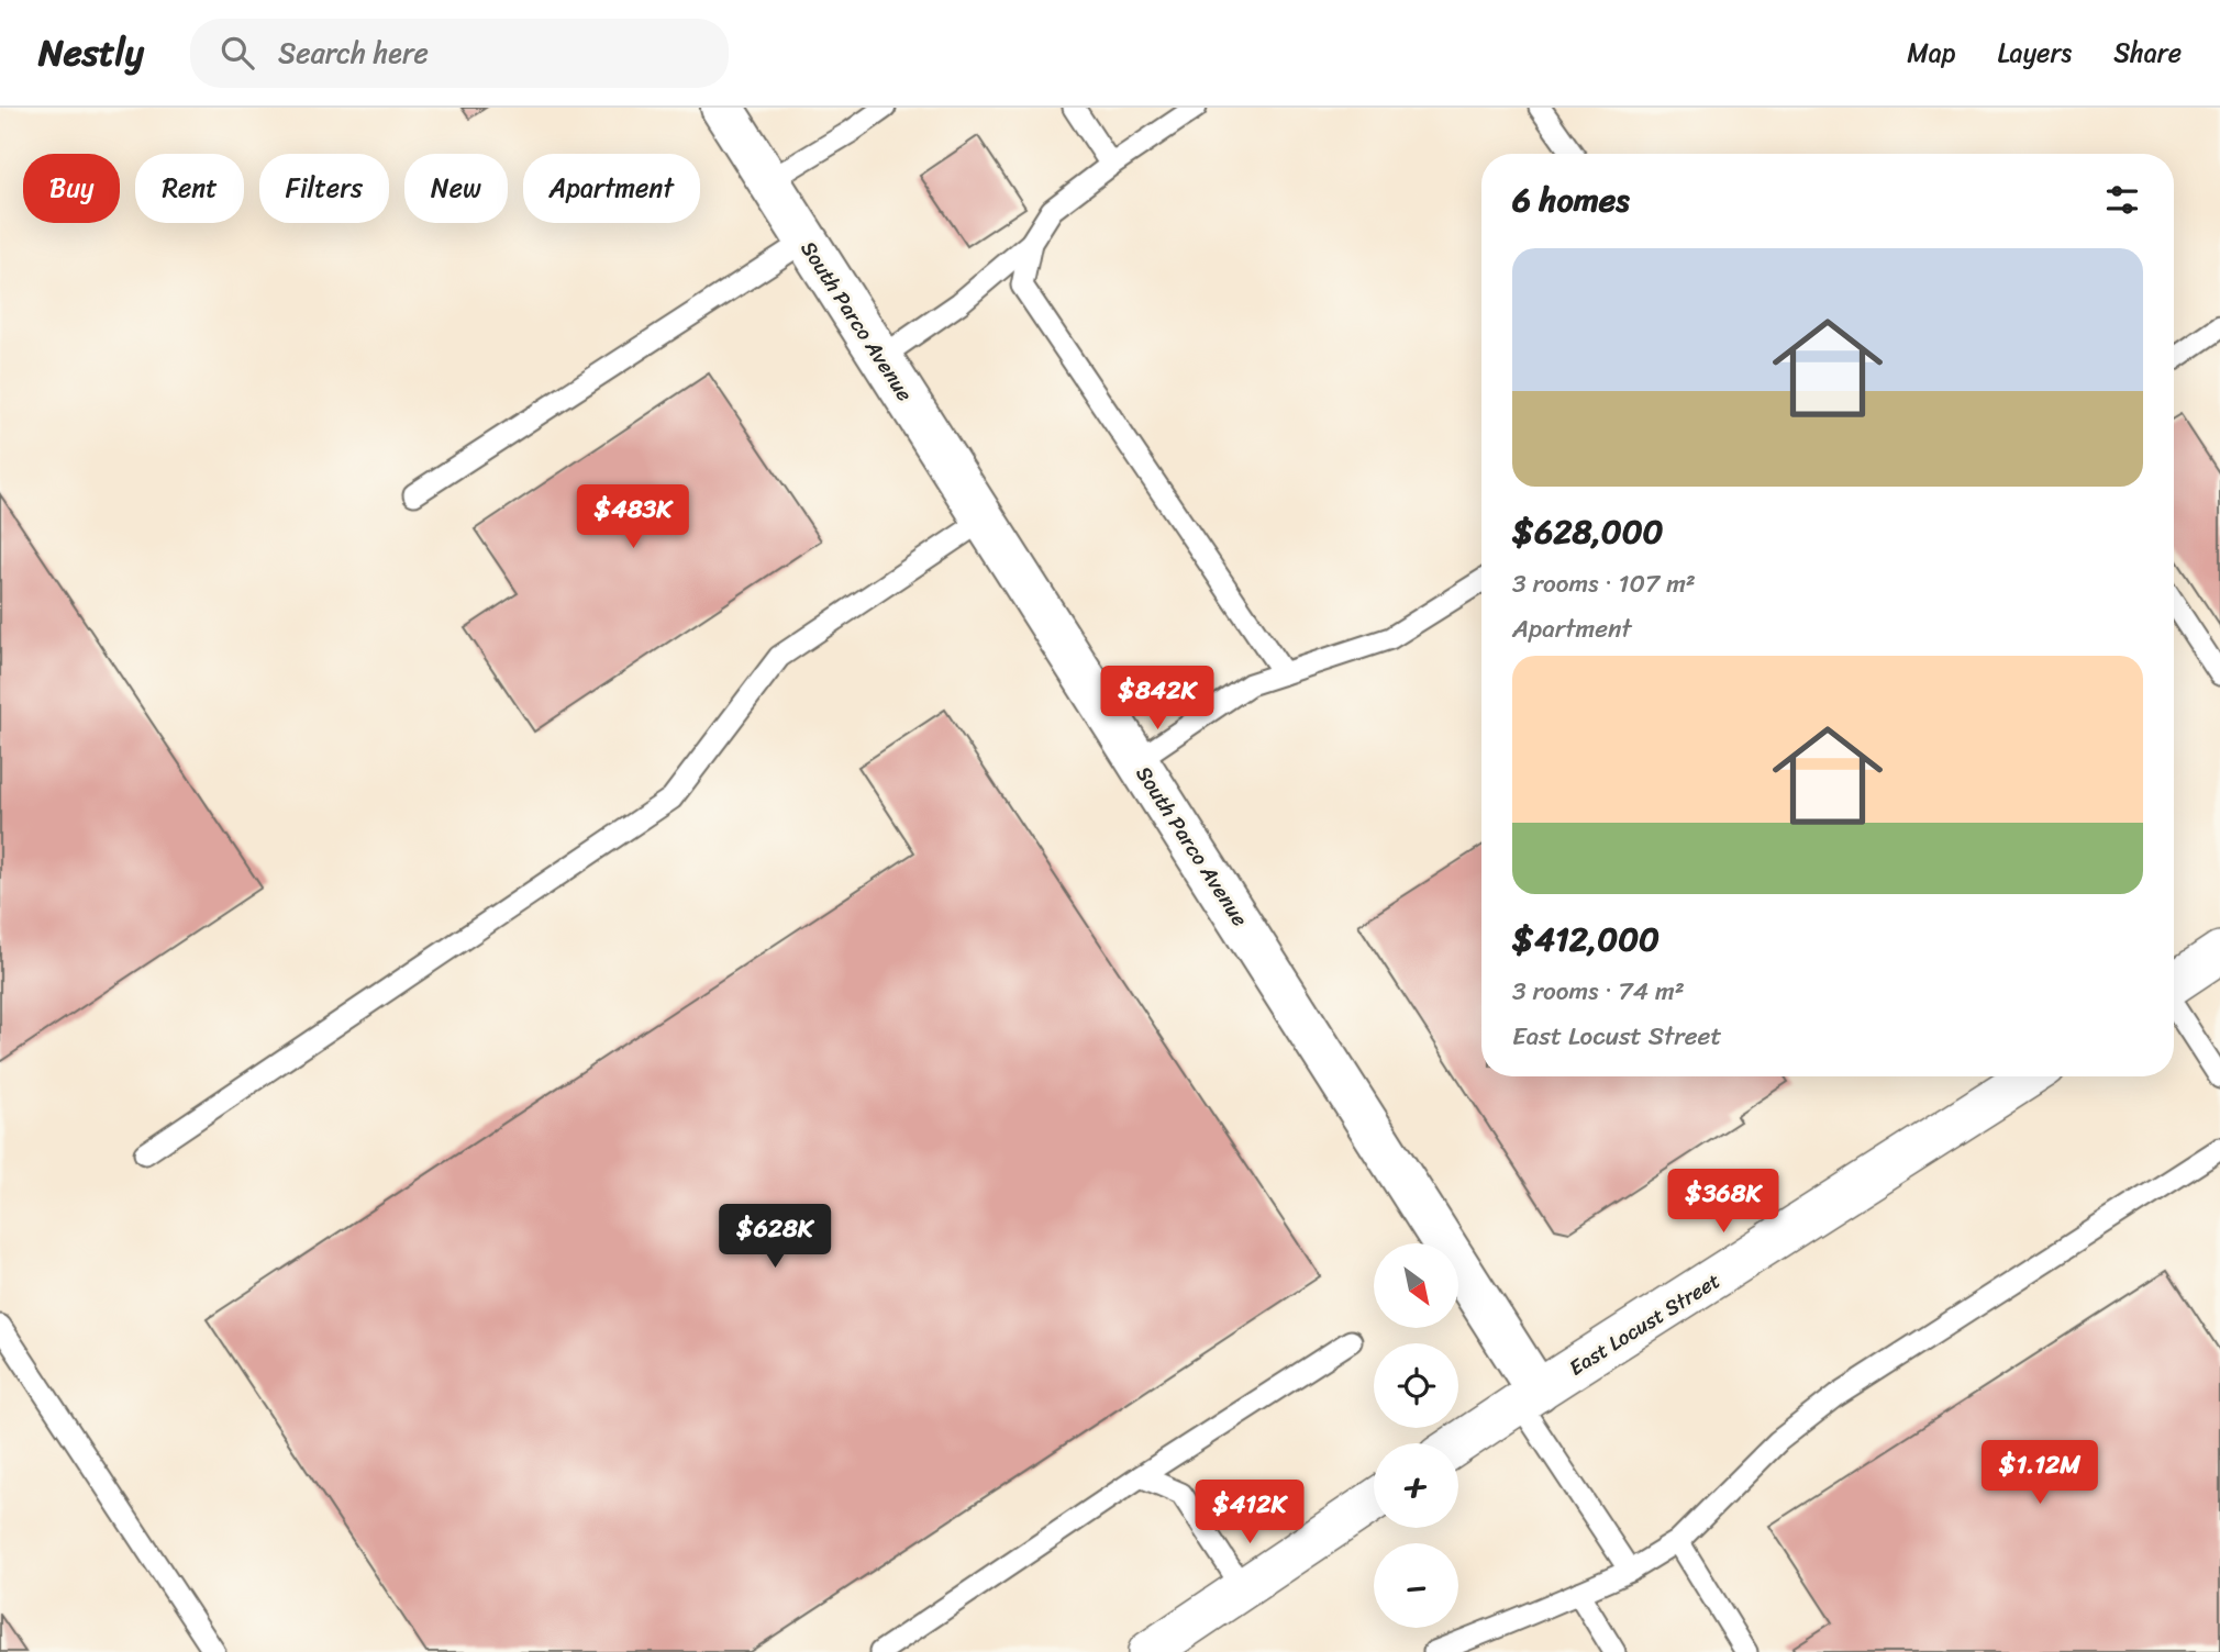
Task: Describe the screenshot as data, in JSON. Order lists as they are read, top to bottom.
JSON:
{
  "streets": {
    "street": ["South Parco Avenue", "East Locust Street"]
  },
  "crossings": [
    ["South Parco Avenue", "East Locust Street"]
  ],
  "north": "bottom right",
  "page": {
    "header": "Nestly",
    "search": "Search here",
    "nav": ["Map", "Layers", "Share"],
    "chip": [
      "Buy",
      "Rent",
      "Filters",
      "New",
      "Apartment"
    ],
    "heading": "6 homes",
    "list": [
      {
        "name": "$628,000",
        "note": "3 rooms · 107 m² · Apartment"
      },
      {
        "name": "$412,000",
        "note": "3 rooms · 74 m² · East Locust Street"
      }
    ],
    "price": [
      "$483K",
      "$842K",
      "$368K",
      "$628K",
      "$1.12M",
      "$412K"
    ],
    "map_buttons": ["+", "−"]
  }
}
